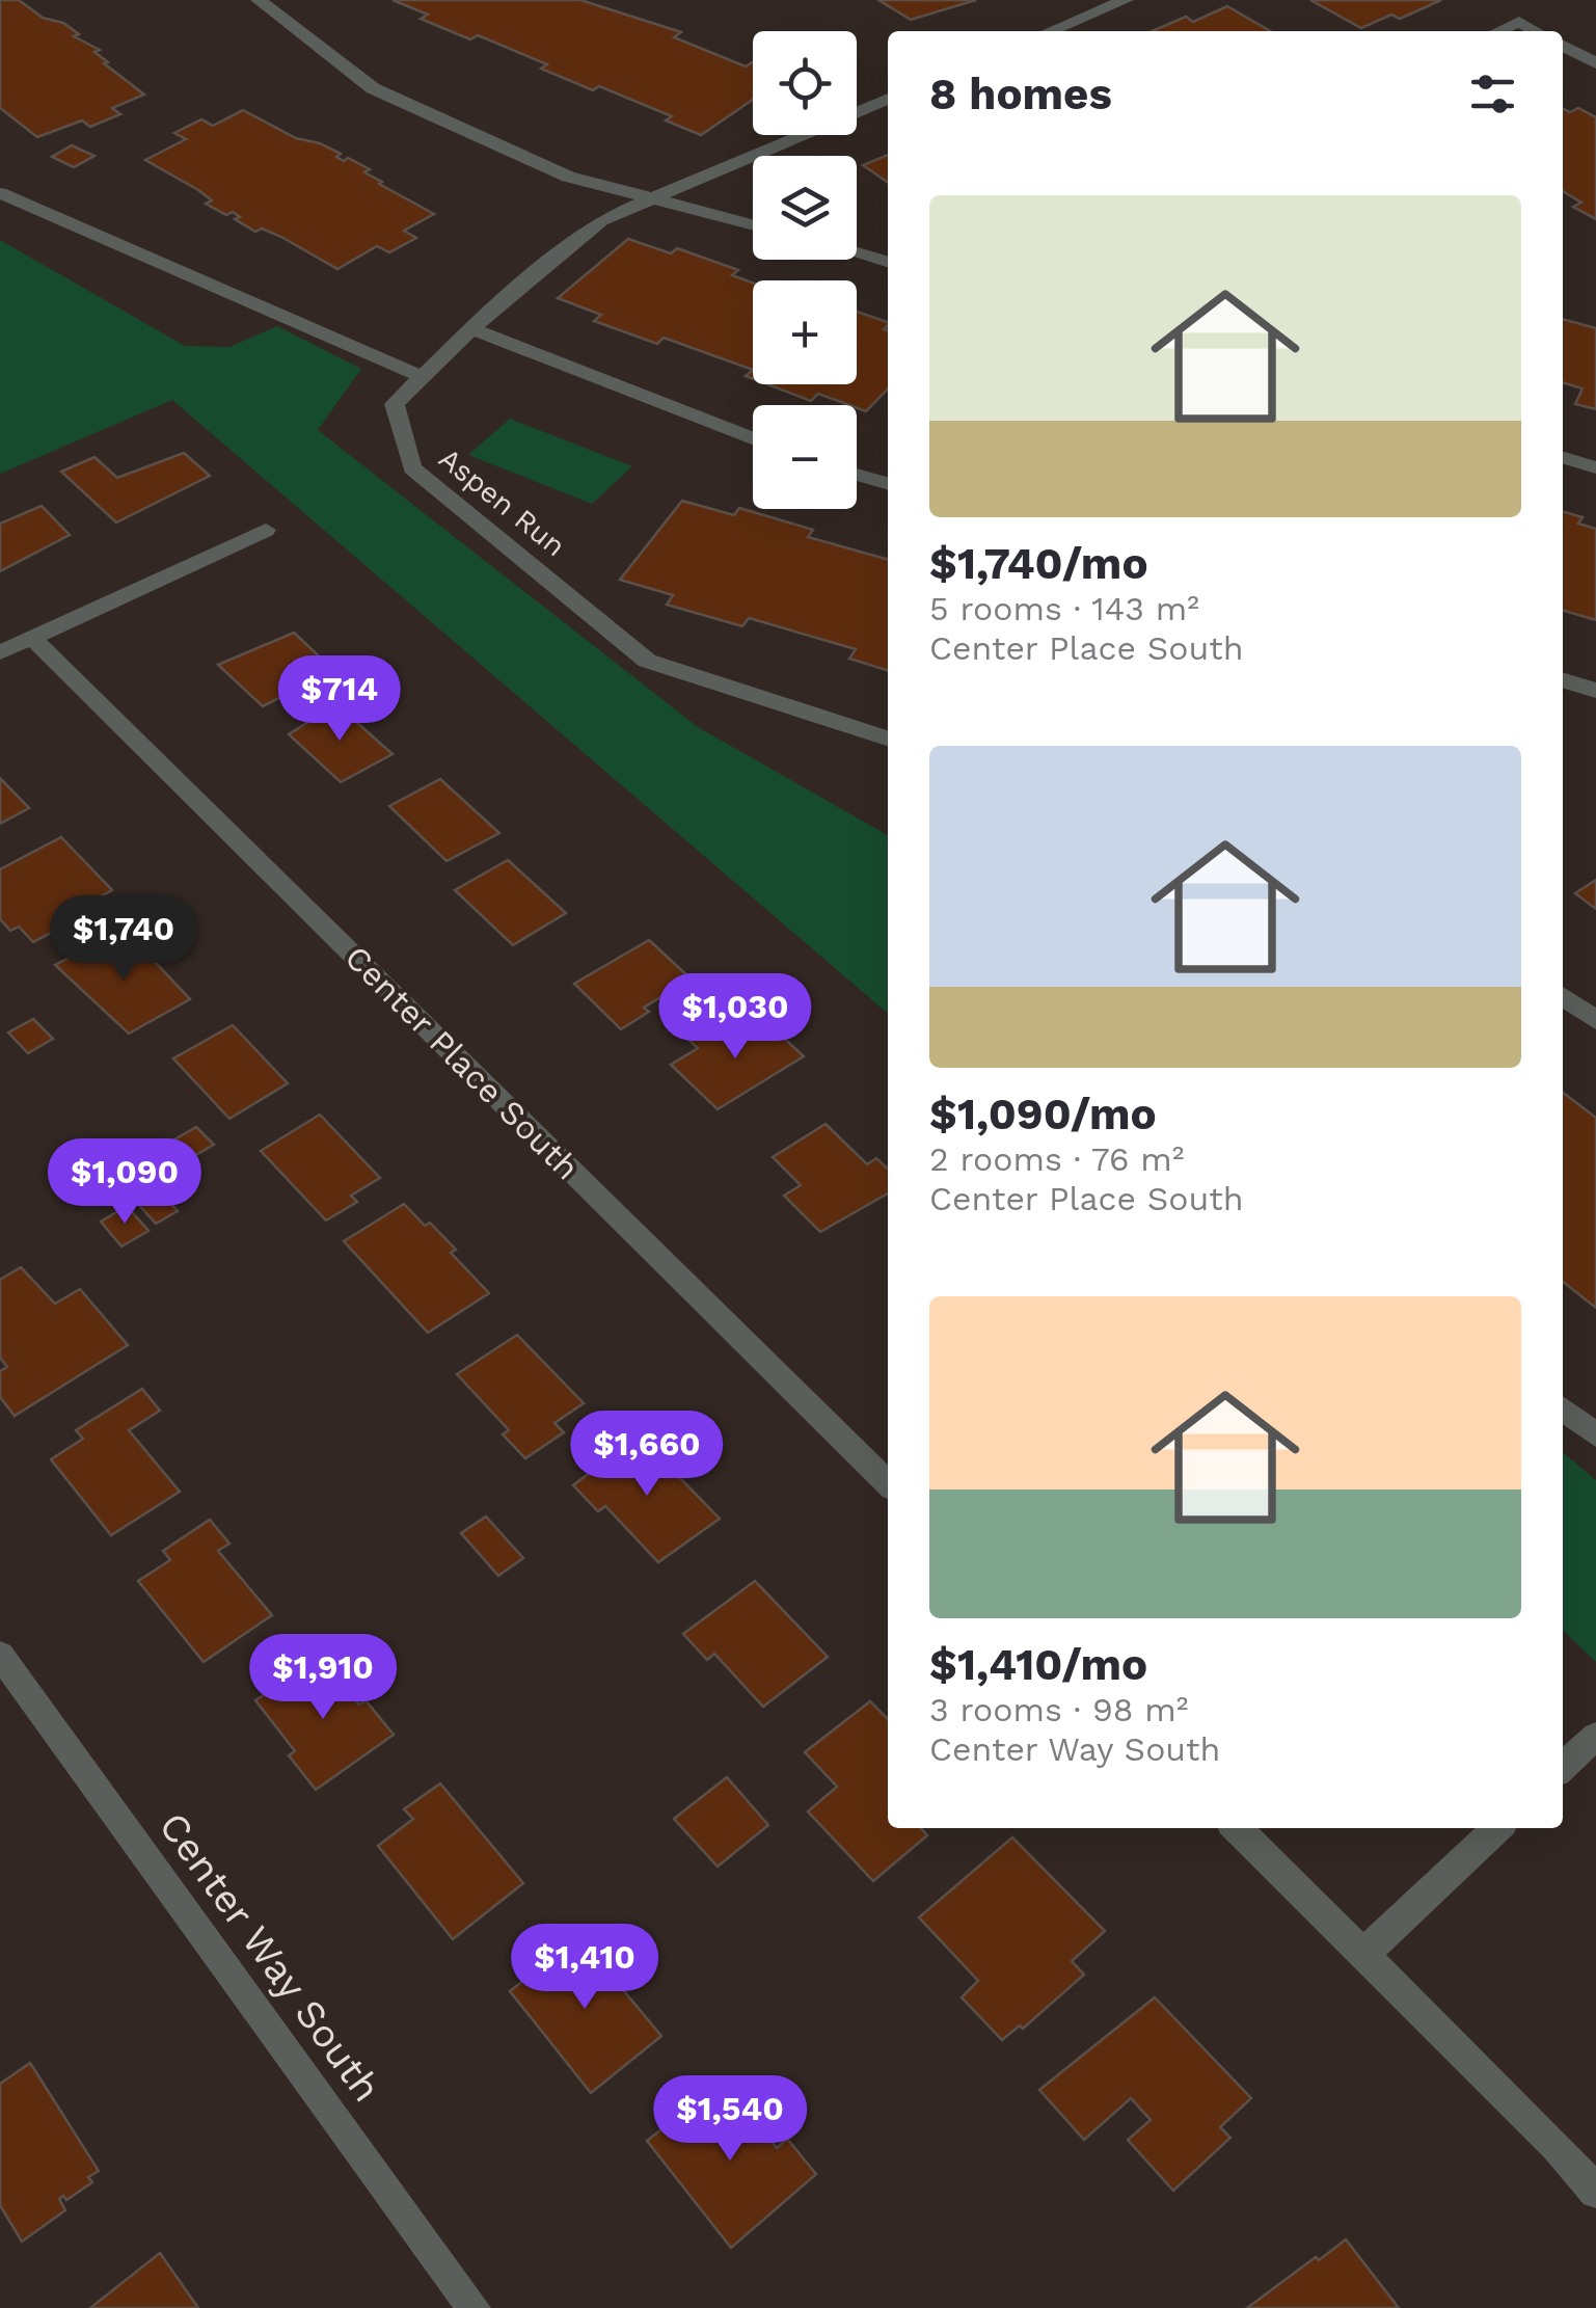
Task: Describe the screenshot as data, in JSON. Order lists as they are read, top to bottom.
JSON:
{
  "streets": {
    "street": ["Aspen Run", "Center Place South", "Center Way South"]
  },
  "page": {
    "map_buttons": ["+", "−"],
    "heading": "8 homes",
    "list": [
      {
        "name": "$1,740/mo",
        "note": "5 rooms · 143 m² · Center Place South"
      },
      {
        "name": "$1,090/mo",
        "note": "2 rooms · 76 m² · Center Place South"
      },
      {
        "name": "$1,410/mo",
        "note": "3 rooms · 98 m² · Center Way South"
      }
    ],
    "price": [
      "$714",
      "$1,740",
      "$1,030",
      "$1,090",
      "$1,660",
      "$1,910",
      "$1,410",
      "$1,540"
    ]
  }
}
